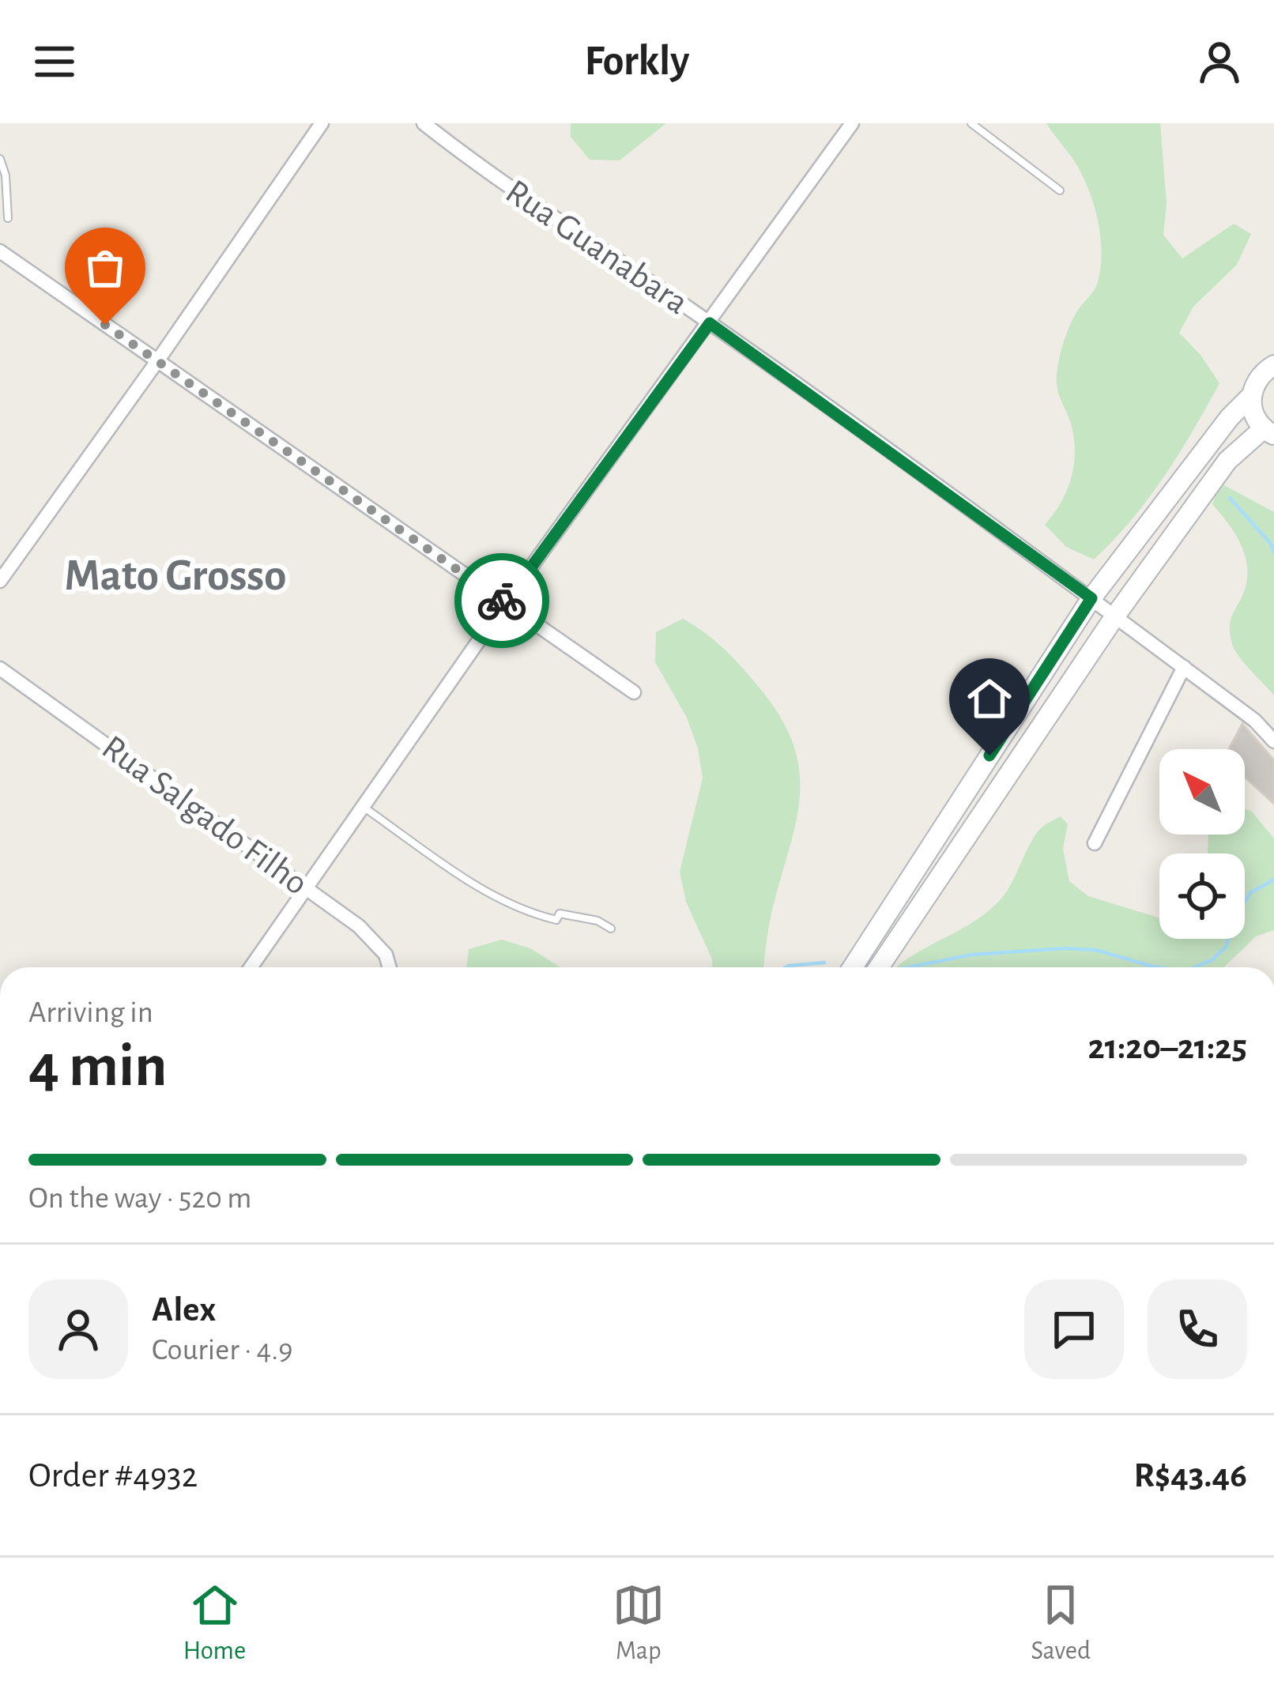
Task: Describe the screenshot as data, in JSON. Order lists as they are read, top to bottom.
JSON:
{
  "streets": {
    "street": ["Rua Guanabara", "Rua Salgado Filho"]
  },
  "districts": ["Mato Grosso"],
  "north": "top left",
  "page": {
    "header": "Forkly",
    "heading": ["4 min", "Arriving in", "21:20–21:25"],
    "panel": [
      "Alex",
      "Courier · 4.9",
      "Order #4932",
      "R$43.46"
    ],
    "bar": "On the way · 520 m",
    "tabs": ["Home", "Map", "Saved"]
  }
}
